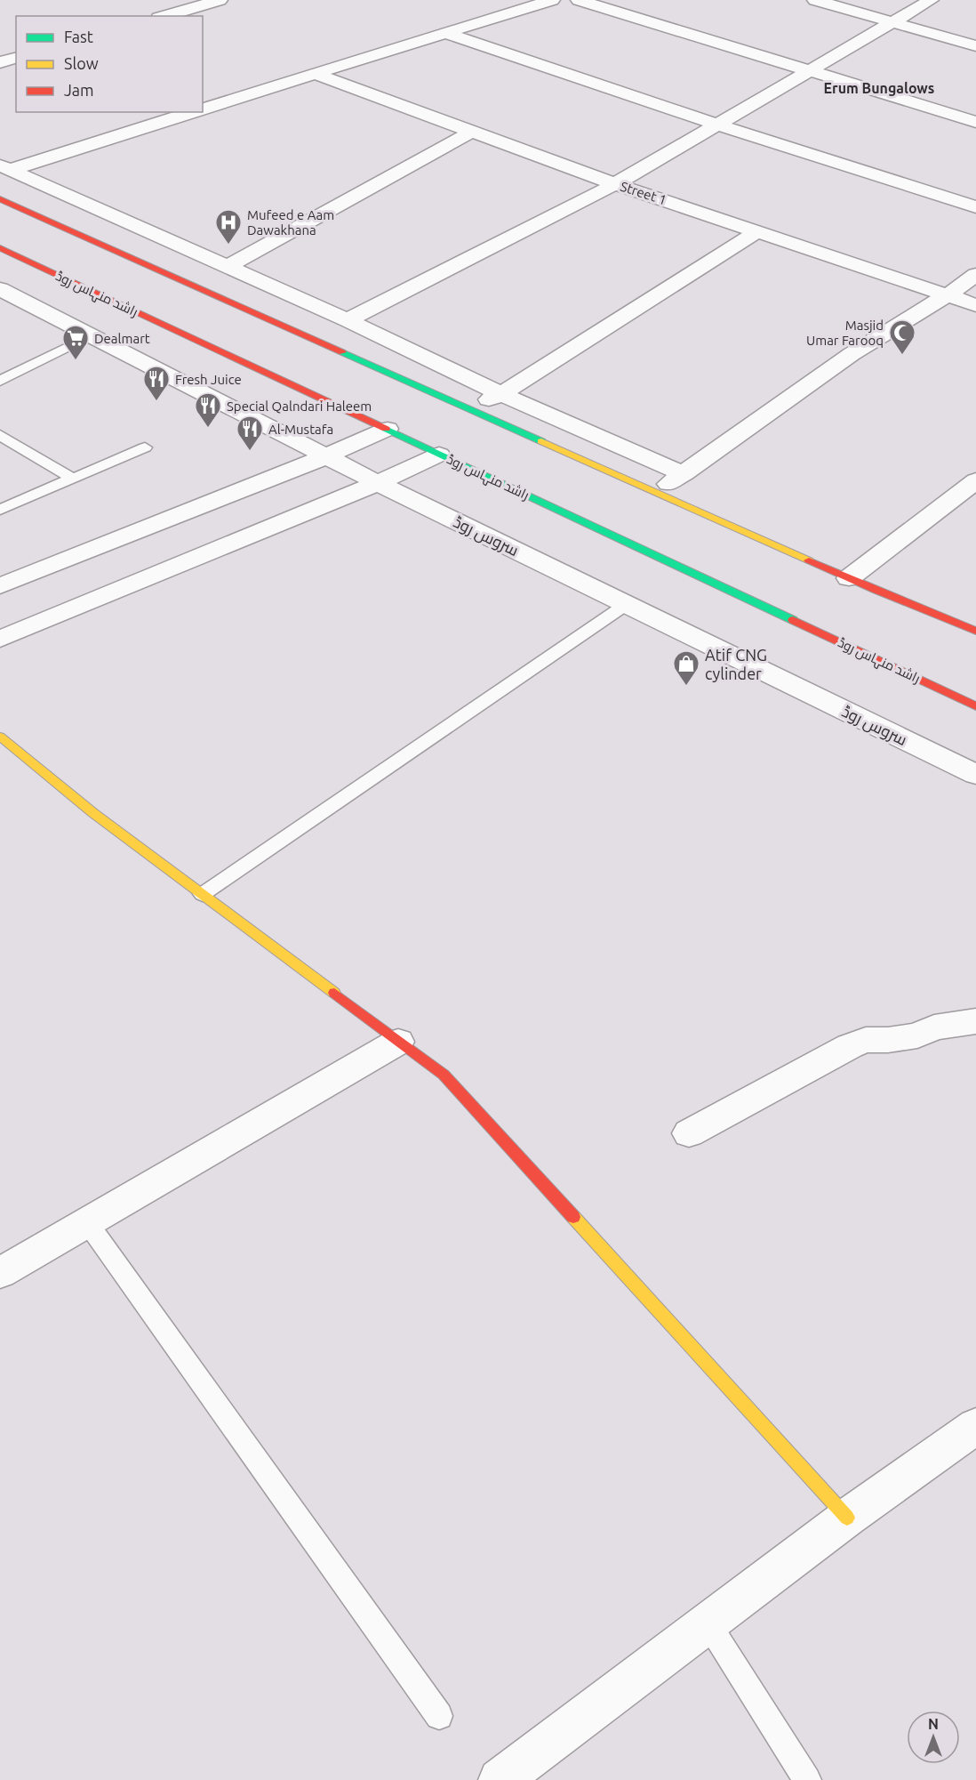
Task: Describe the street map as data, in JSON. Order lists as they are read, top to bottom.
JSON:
{
  "streets": {
    "main road": ["راشد منہاس روڈ"],
    "street": ["Street 1", "سروس روڈ"]
  },
  "districts": ["Erum Bungalows"],
  "places": {
    "hospital": ["Mufeed e Aam Dawakhana"],
    "mosque": ["Masjid Umar Farooq"],
    "supermarket": ["Dealmart"],
    "restaurant": ["Fresh Juice", "Special Qalndari Haleem", "Al-Mustafa"],
    "shop": ["Atif CNG cylinder"]
  },
  "legend": ["Fast", "Slow", "Jam"],
  "north": "top"
}
